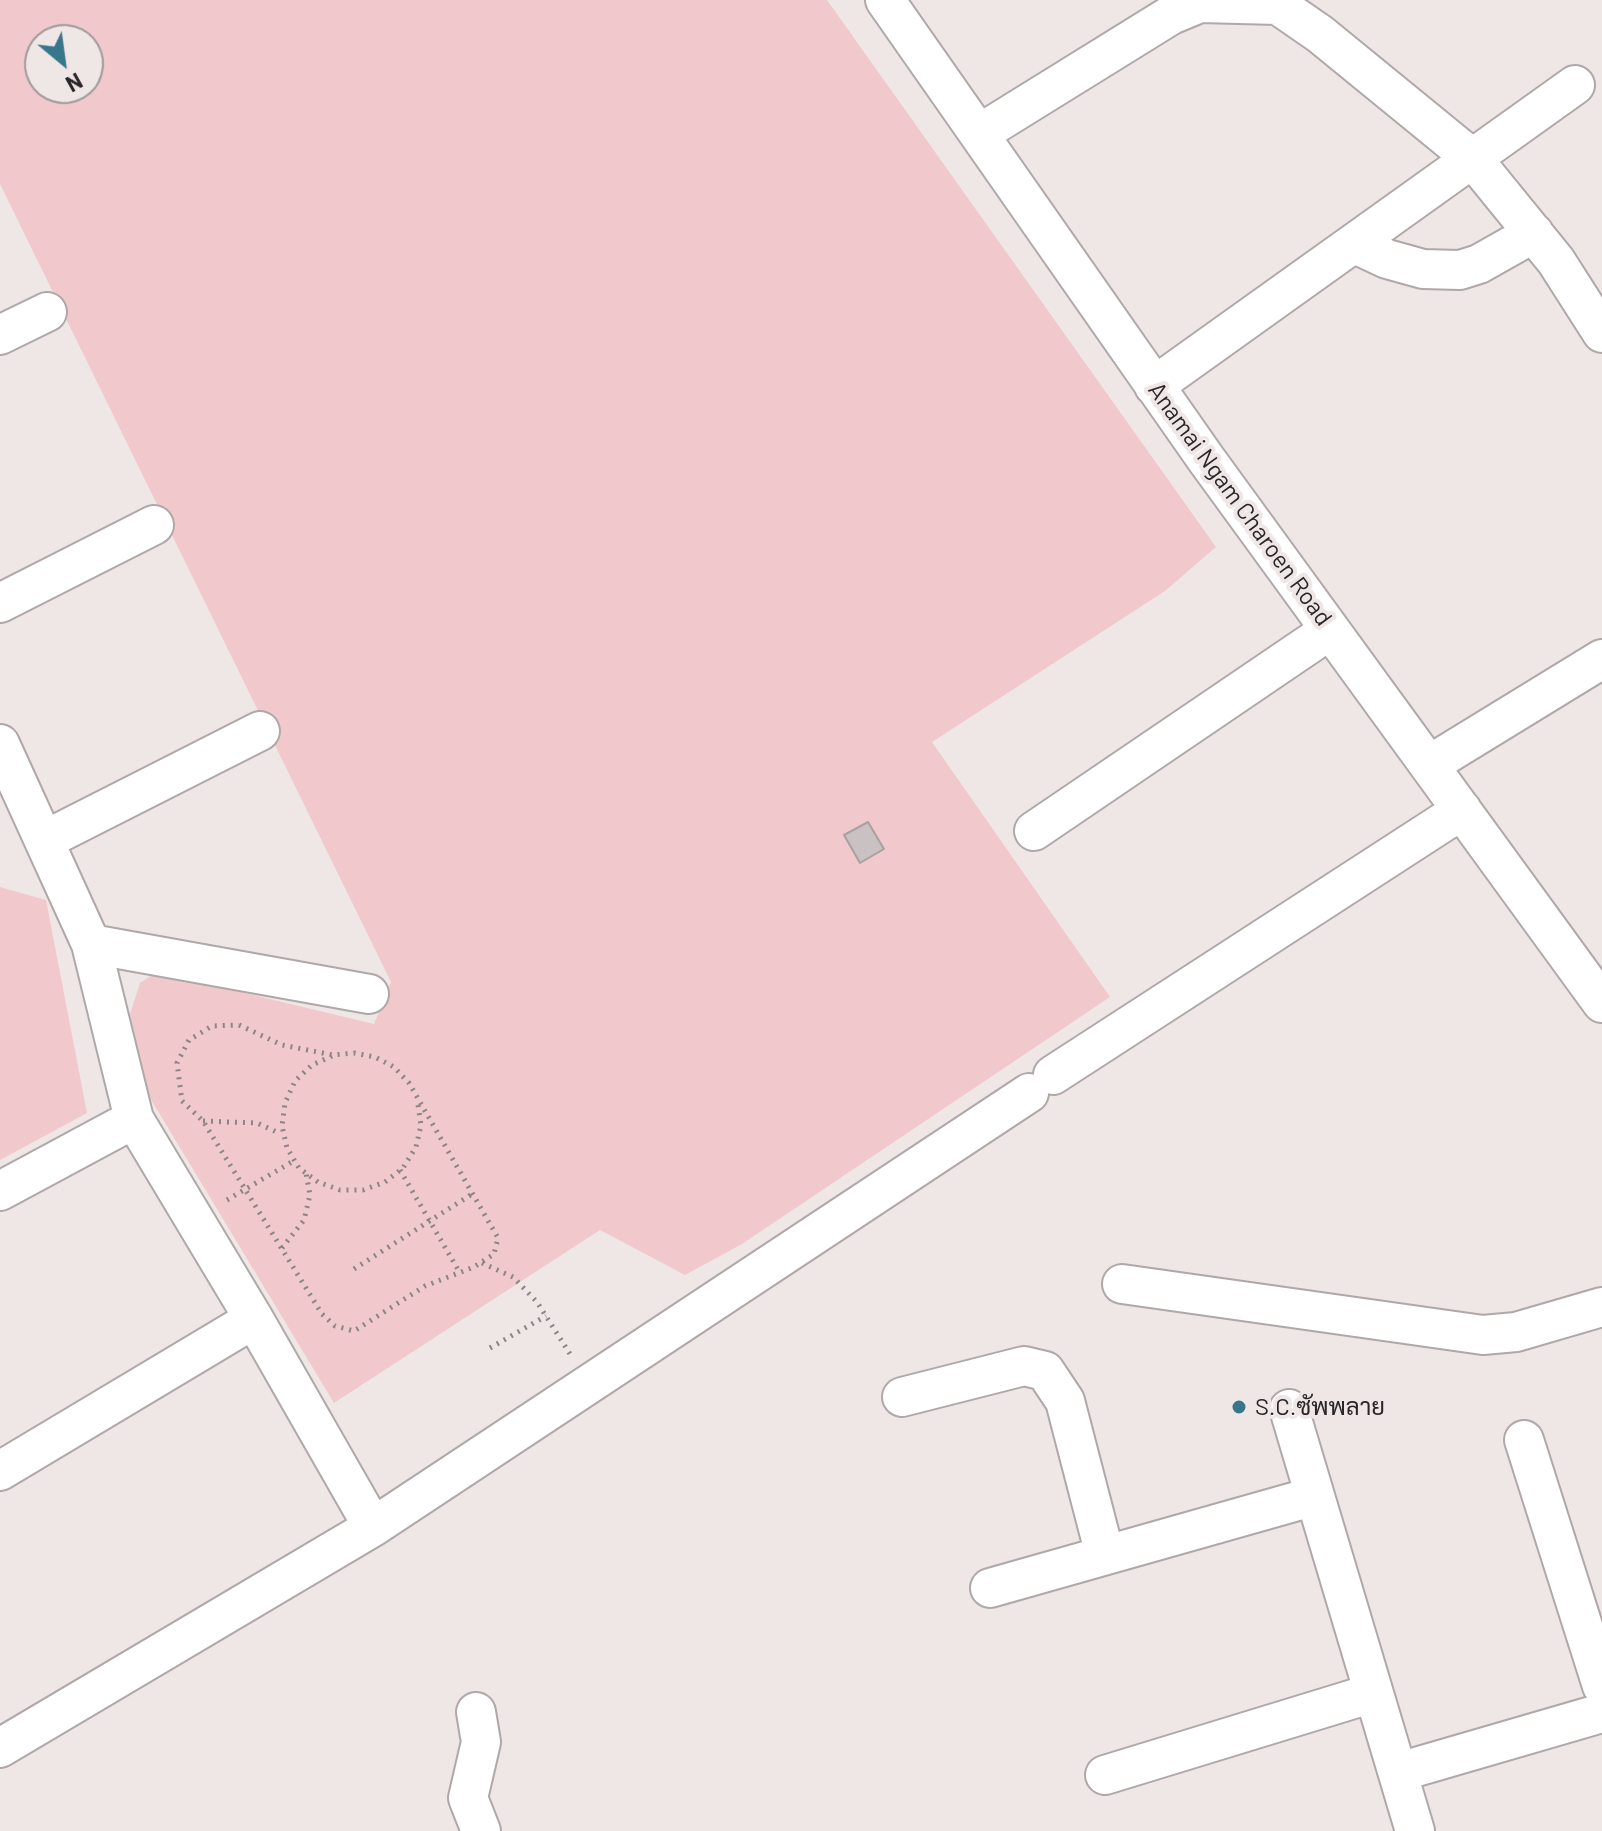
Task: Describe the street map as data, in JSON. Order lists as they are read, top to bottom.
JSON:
{
  "streets": {
    "street": ["Anamai Ngam Charoen Road"]
  },
  "places": ["S.C.ซัพพลาย"],
  "north": "bottom right"
}
